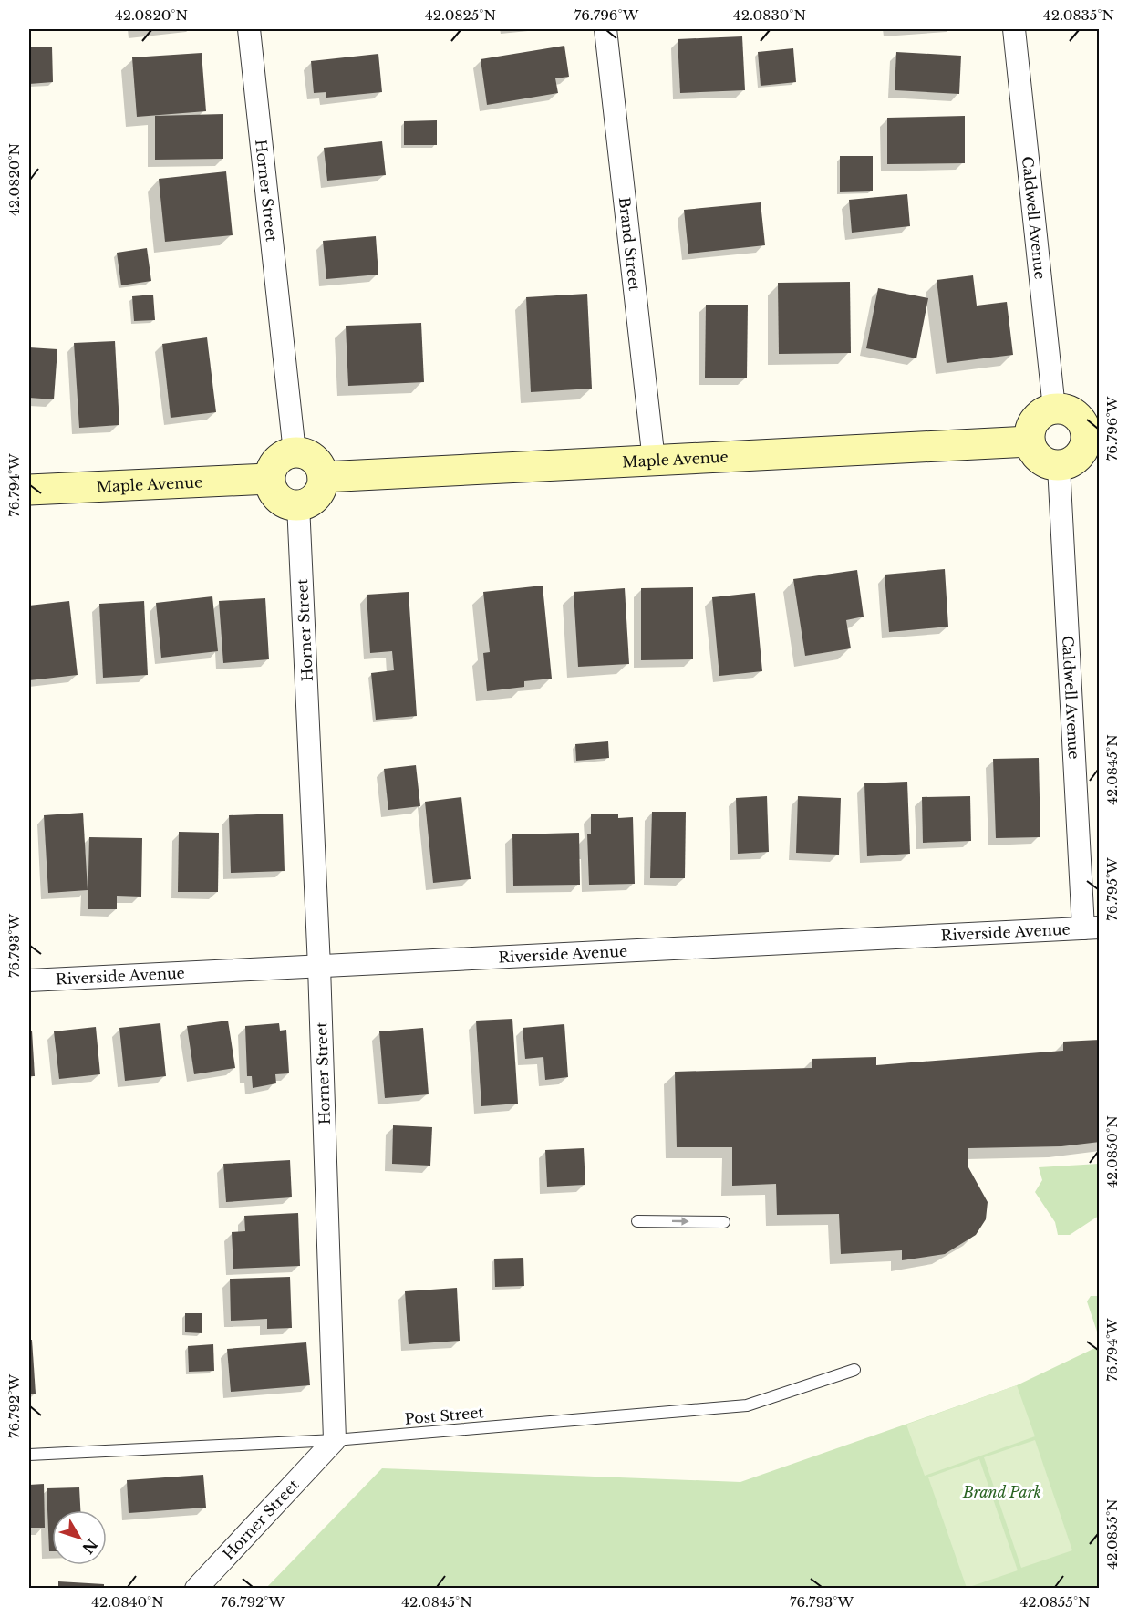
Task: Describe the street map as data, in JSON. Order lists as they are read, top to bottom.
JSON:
{
  "streets": {
    "main road": ["Maple Avenue"],
    "street": [
      "Horner Street",
      "Caldwell Avenue",
      "Brand Street",
      "Riverside Avenue"
    ],
    "lane": ["Post Street"]
  },
  "crossings": [
    ["Horner Street", "Maple Avenue"],
    ["Horner Street", "Riverside Avenue"],
    ["Horner Street", "Post Street"],
    ["Caldwell Avenue", "Maple Avenue"],
    ["Caldwell Avenue", "Riverside Avenue"],
    ["Brand Street", "Maple Avenue"]
  ],
  "parks": ["Brand Park"],
  "north": "bottom right",
  "coordinates": [
    "42.0820°N",
    "42.0825°N",
    "76.796°W",
    "42.0830°N",
    "42.0835°N",
    "76.794°W",
    "42.0845°N",
    "76.795°W",
    "76.793°W",
    "42.0850°N",
    "76.792°W",
    "42.0855°N",
    "42.0840°N"
  ]
}
